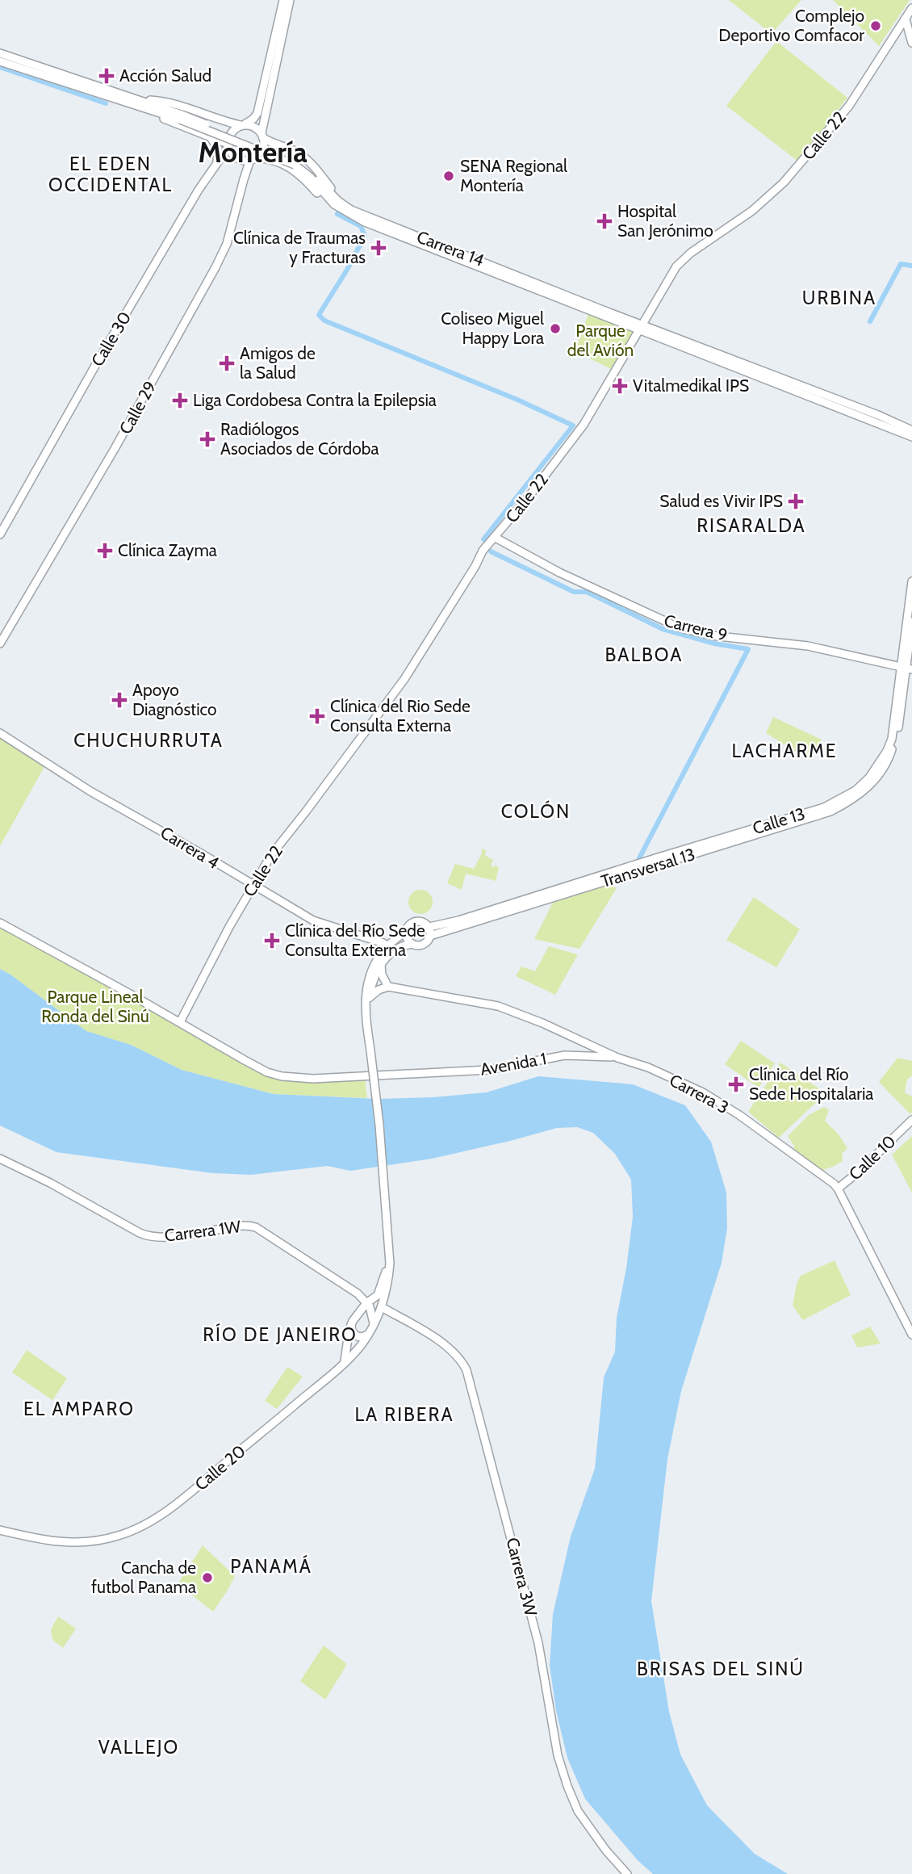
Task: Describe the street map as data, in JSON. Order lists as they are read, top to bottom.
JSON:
{
  "streets": {
    "street": [
      "Calle 22",
      "Carrera 14",
      "Calle 30",
      "Calle 29",
      "Carrera 9",
      "Calle 13",
      "Carrera 4",
      "Transversal 13",
      "Avenida 1",
      "Carrera 3",
      "Calle 10",
      "Carrera 1W",
      "Calle 20",
      "Carrera 3W"
    ]
  },
  "crossings": [
    ["Calle 22", "Carrera 14"],
    ["Calle 22", "Carrera 9"],
    ["Calle 22", "Carrera 4"],
    ["Calle 22", "Avenida 1"],
    ["Calle 30", "Calle 29"],
    ["Carrera 9", "Calle 13"],
    ["Calle 13", "Transversal 13"],
    ["Avenida 1", "Carrera 3"],
    ["Carrera 3", "Calle 10"],
    ["Calle 20", "Carrera 3W"]
  ],
  "districts": [
    "Montería",
    "EL EDEN OCCIDENTAL",
    "URBINA",
    "RISARALDA",
    "BALBOA",
    "CHUCHURRUTA",
    "LACHARME",
    "COLÓN",
    "RÍO DE JANEIRO",
    "EL AMPARO",
    "LA RIBERA",
    "PANAMÁ",
    "BRISAS DEL SINÚ",
    "VALLEJO"
  ],
  "parks": ["Parque del Avión", "Parque Lineal Ronda del Sinú"],
  "places": {
    "other": [
      "Complejo Deportivo Comfacor",
      "SENA Regional Montería",
      "Coliseo Miguel Happy Lora",
      "Cancha de futbol Panama"
    ],
    "health": [
      "Acción Salud",
      "Hospital San Jerónimo",
      "Clínica de Traumas y Fracturas",
      "Amigos de la Salud",
      "Vitalmedikal IPS",
      "Liga Cordobesa Contra la Epilepsia",
      "Radiólogos Asociados de Córdoba",
      "Salud es Vivir IPS",
      "Clínica Zayma",
      "Apoyo Diagnóstico",
      "Clínica del Rio Sede Consulta Externa",
      "Clínica del Río Sede Consulta Externa",
      "Clínica del Río Sede Hospitalaria"
    ]
  }
}
